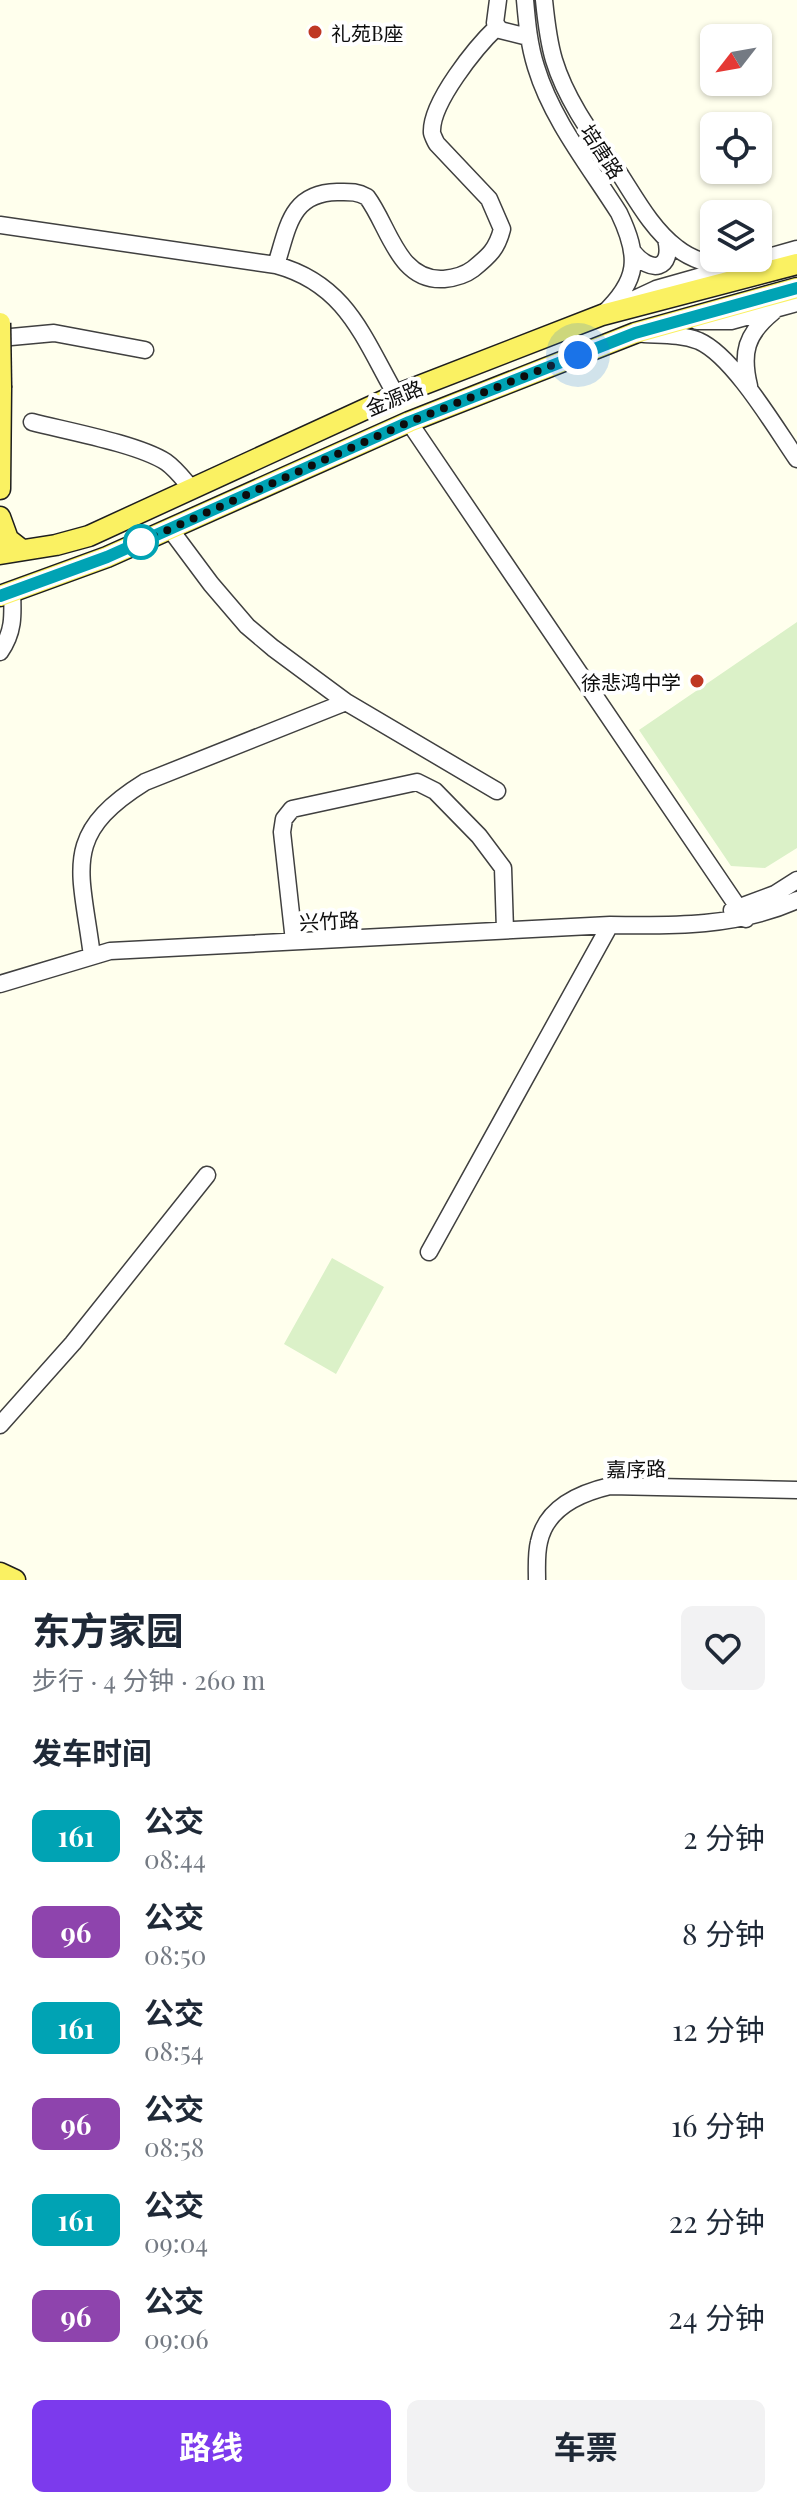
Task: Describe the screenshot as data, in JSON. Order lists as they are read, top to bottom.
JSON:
{
  "streets": {
    "main road": ["金源路"],
    "street": ["培唐路", "兴竹路", "嘉序路"]
  },
  "places": ["礼苑B座", "徐悲鸿中学"],
  "lines": ["bus line 161"],
  "north": "bottom left",
  "page": {
    "heading": [
      ["东方家园", "步行 · 4 分钟 · 260 m"],
      "发车时间"
    ],
    "list": [
      {
        "mark": "161",
        "name": "公交",
        "note": "08:44",
        "value": "2 分钟"
      },
      {
        "mark": "96",
        "name": "公交",
        "note": "08:50",
        "value": "8 分钟"
      },
      {
        "mark": "161",
        "name": "公交",
        "note": "08:54",
        "value": "12 分钟"
      },
      {
        "mark": "96",
        "name": "公交",
        "note": "08:58",
        "value": "16 分钟"
      },
      {
        "mark": "161",
        "name": "公交",
        "note": "09:04",
        "value": "22 分钟"
      },
      {
        "mark": "96",
        "name": "公交",
        "note": "09:06",
        "value": "24 分钟"
      }
    ],
    "buttons": ["路线", "车票"]
  }
}
